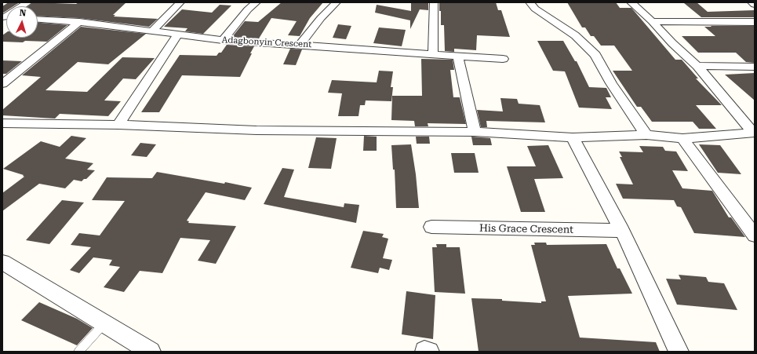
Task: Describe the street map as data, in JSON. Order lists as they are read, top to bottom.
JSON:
{
  "streets": {
    "street": ["Adagbonyin Crescent", "His Grace Crescent"]
  },
  "north": "top"
}
